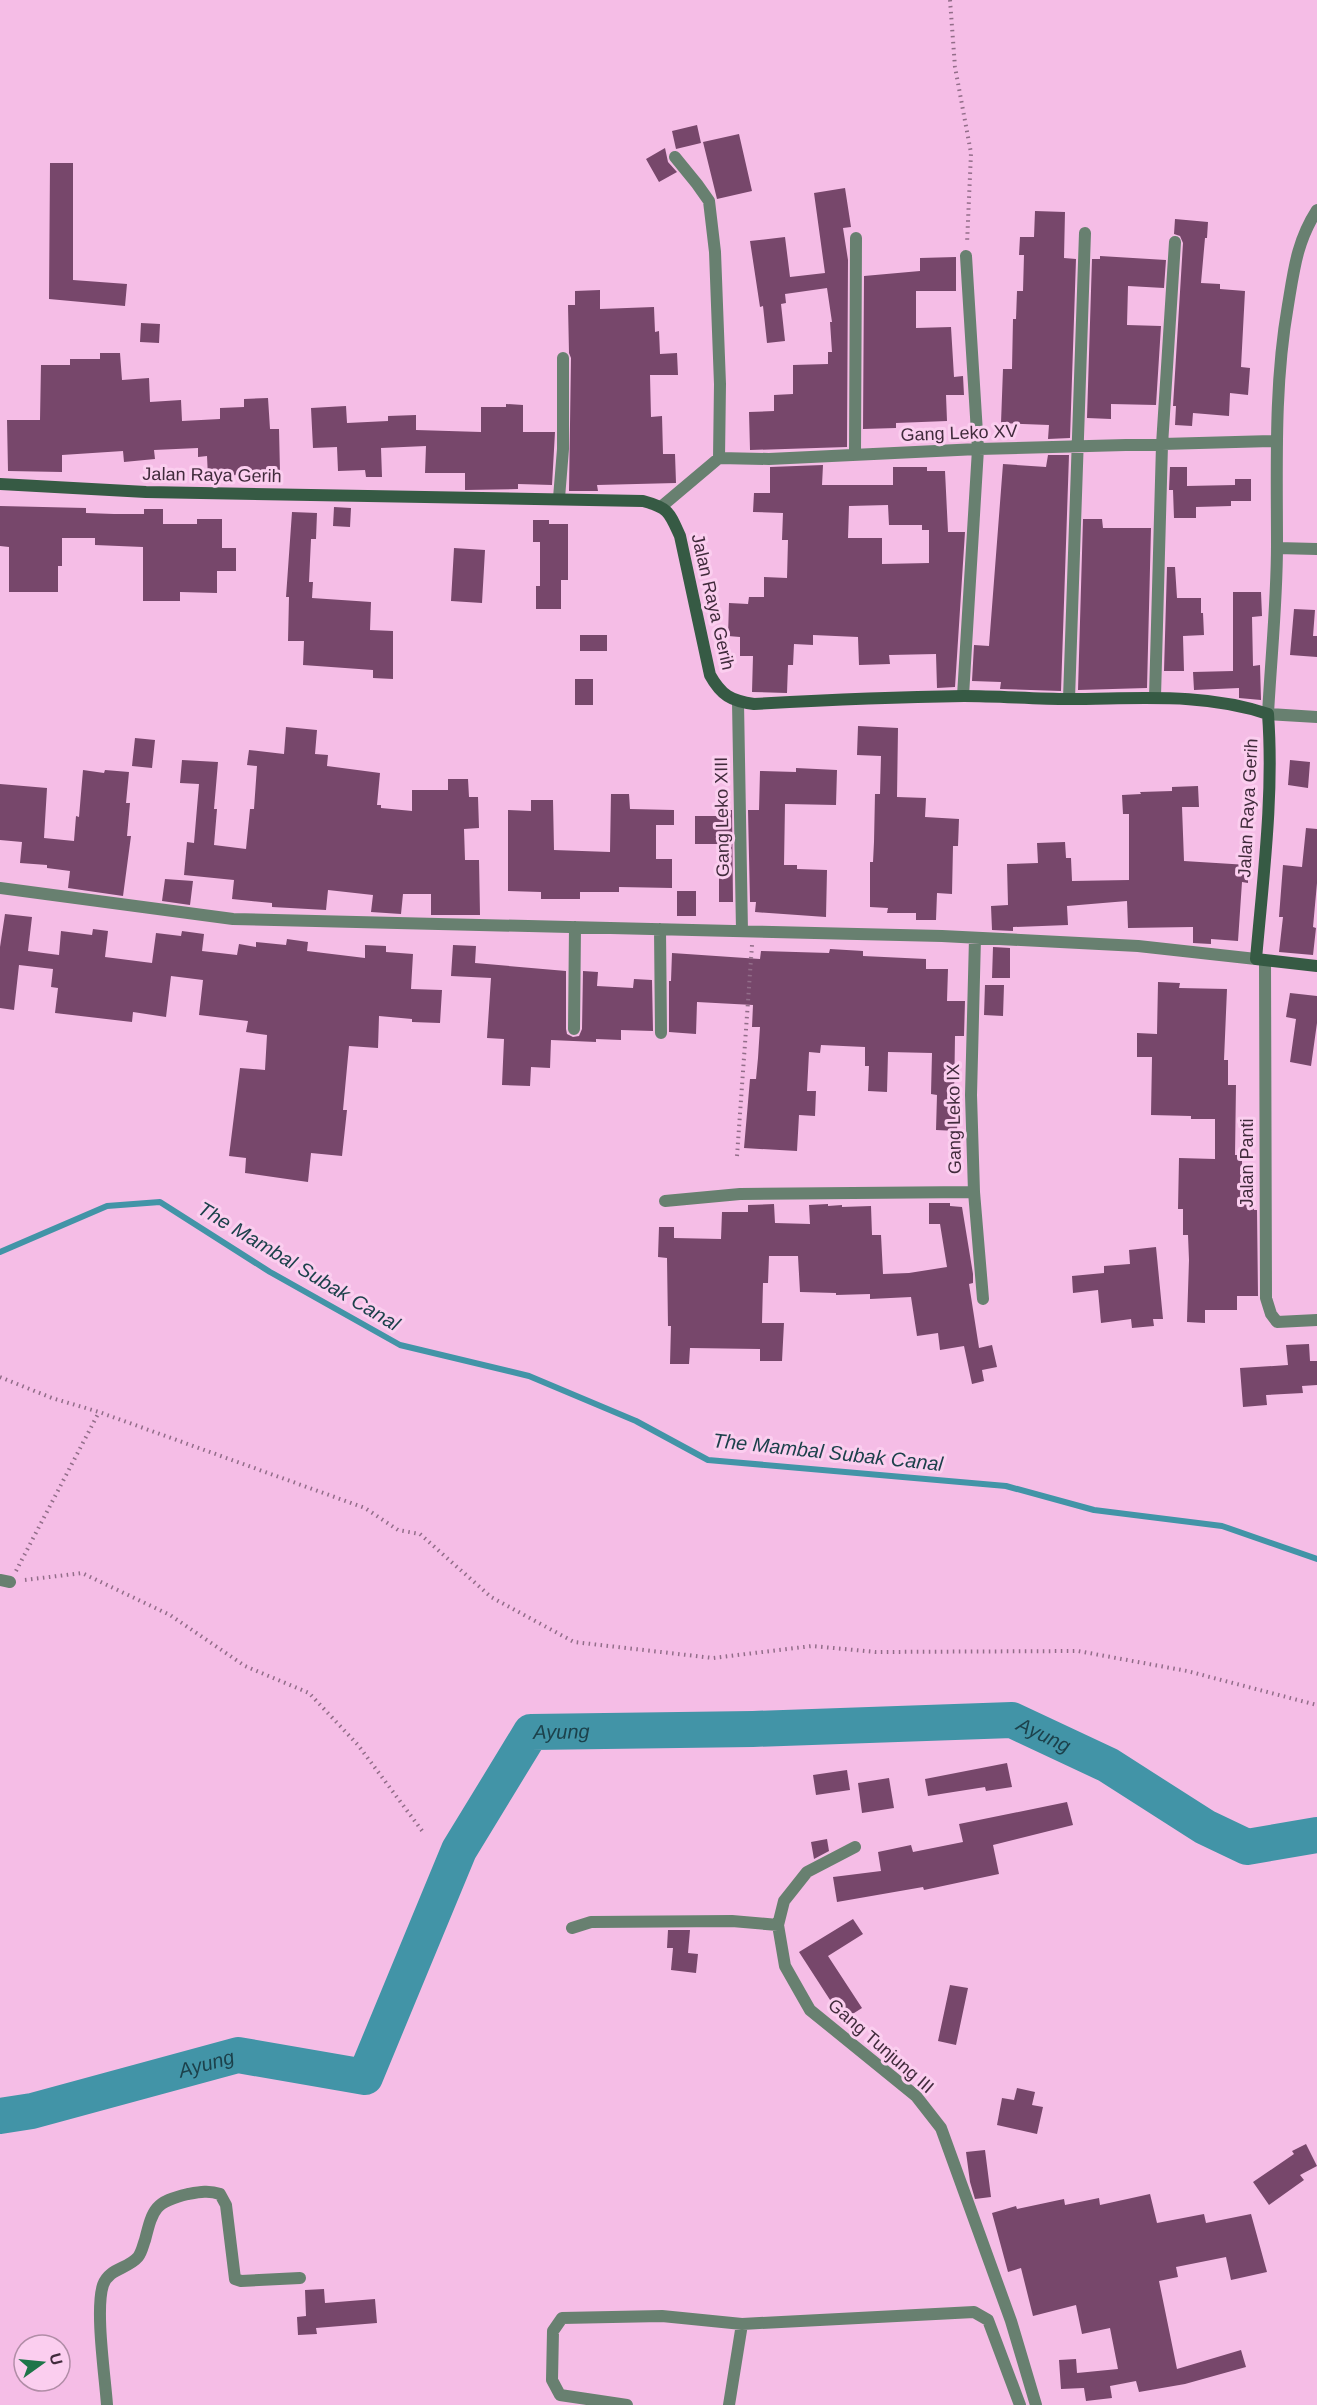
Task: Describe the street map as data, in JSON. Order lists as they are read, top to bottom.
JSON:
{
  "streets": {
    "street": [
      "Gang Leko XV",
      "Jalan Raya Gerih",
      "Gang Leko XIII",
      "Gang Leko IX",
      "Jalan Panti",
      "Gang Tunjung III"
    ]
  },
  "crossings": [
    ["Jalan Raya Gerih", "Gang Leko XIII"],
    ["Jalan Raya Gerih", "Jalan Panti"]
  ],
  "water": ["The Mambal Subak Canal", "Ayung"],
  "north": "right"
}
